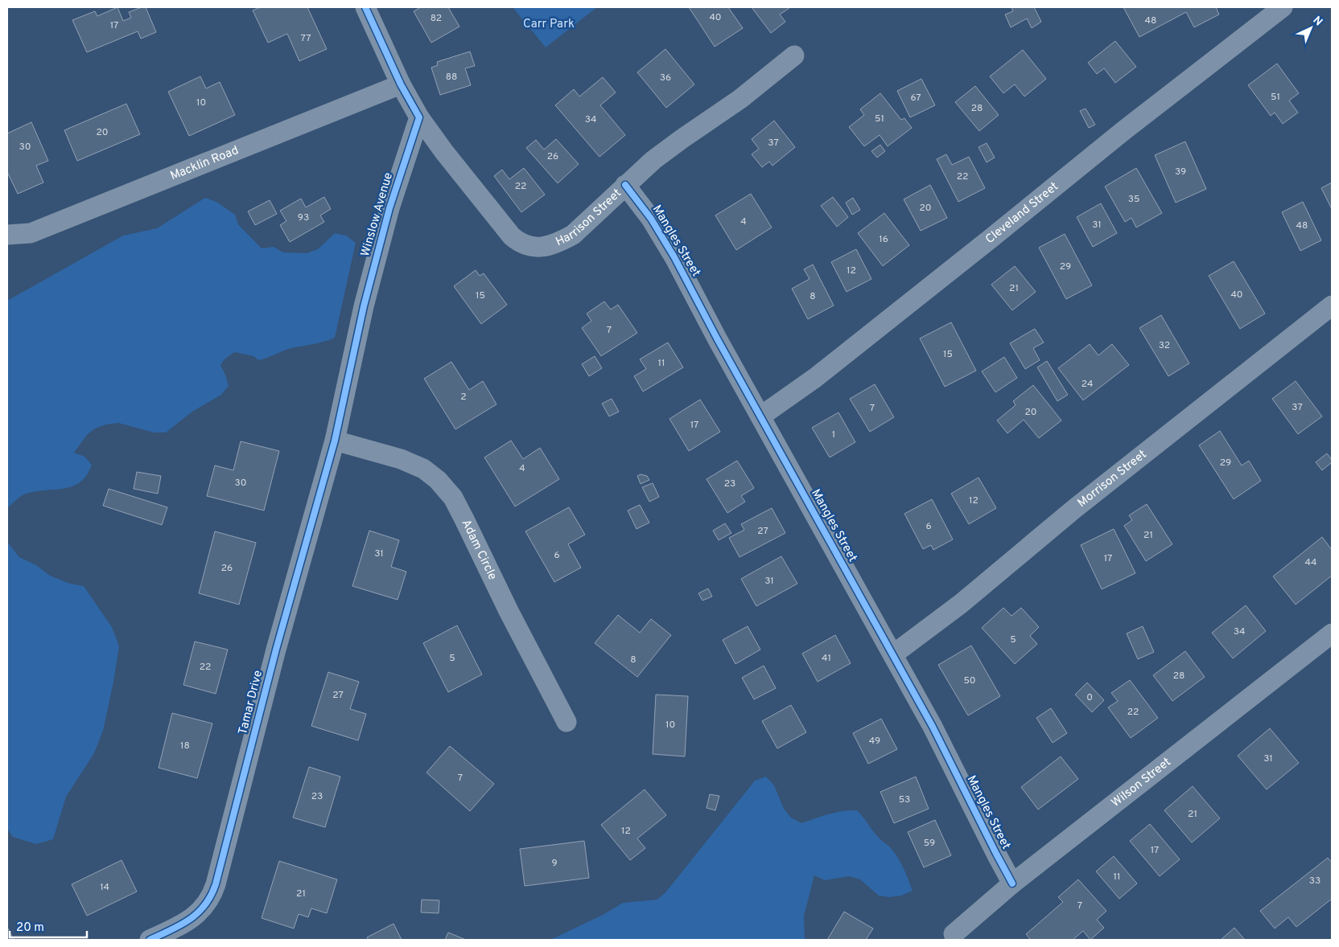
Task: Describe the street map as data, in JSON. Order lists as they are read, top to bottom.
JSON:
{
  "streets": {
    "street": [
      "Macklin Road",
      "Cleveland Street",
      "Winslow Avenue",
      "Harrison Street",
      "Mangles Street",
      "Morrison Street",
      "Adam Circle",
      "Tamar Drive",
      "Wilson Street"
    ]
  },
  "crossings": [
    ["Cleveland Street", "Mangles Street"],
    ["Winslow Avenue", "Harrison Street"],
    ["Winslow Avenue", "Adam Circle"],
    ["Winslow Avenue", "Tamar Drive"],
    ["Harrison Street", "Mangles Street"],
    ["Mangles Street", "Morrison Street"],
    ["Mangles Street", "Wilson Street"],
    ["Adam Circle", "Tamar Drive"]
  ],
  "parks": ["Carr Park"],
  "house_numbers": [
    "40",
    "82",
    "48",
    "17",
    "77",
    "88",
    "36",
    "51",
    "67",
    "10",
    "28",
    "51",
    "34",
    "20",
    "37",
    "30",
    "26",
    "39",
    "22",
    "22",
    "35",
    "20",
    "93",
    "4",
    "31",
    "48",
    "16",
    "29",
    "12",
    "21",
    "40",
    "15",
    "8",
    "7",
    "32",
    "15",
    "11",
    "24",
    "2",
    "37",
    "7",
    "20",
    "17",
    "1",
    "29",
    "4",
    "30",
    "23",
    "12",
    "6",
    "27",
    "21",
    "31",
    "6",
    "17",
    "44",
    "26",
    "31",
    "34",
    "5",
    "5",
    "41",
    "8",
    "22",
    "28",
    "50",
    "27",
    "0",
    "22",
    "10",
    "49",
    "18",
    "31",
    "7",
    "23",
    "53",
    "21",
    "12",
    "59",
    "17",
    "9",
    "11",
    "33",
    "14",
    "21",
    "7"
  ],
  "scale_bar": "20 m",
  "north": "top right"
}
